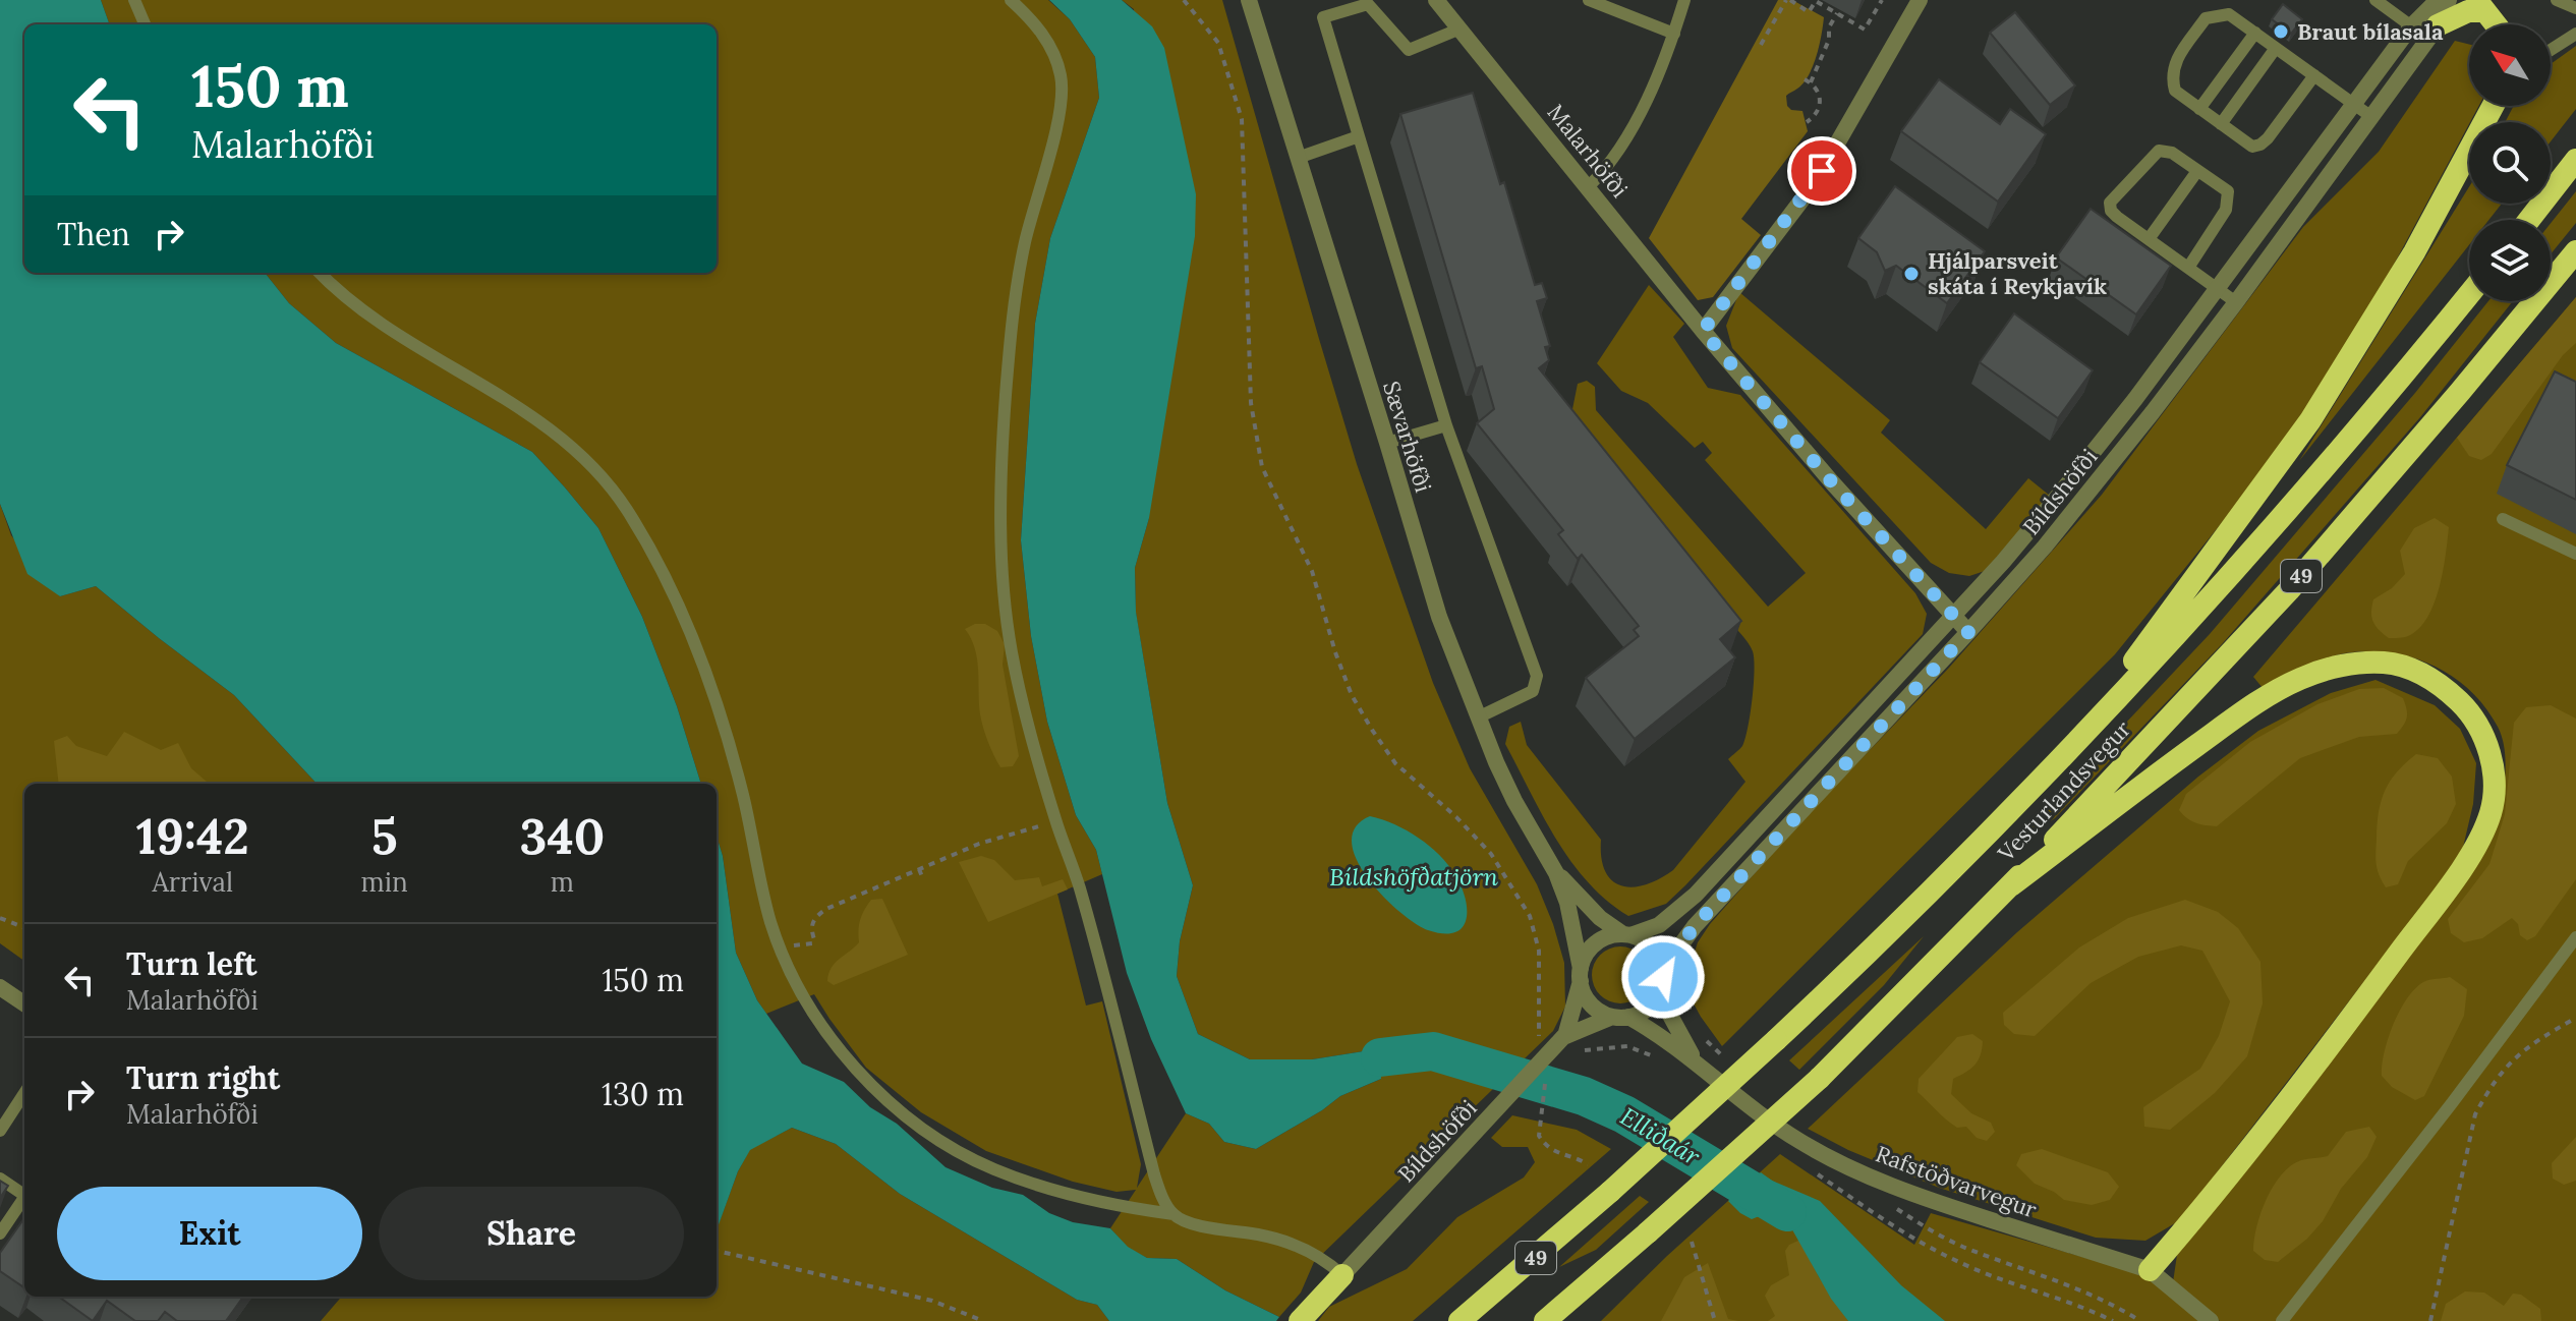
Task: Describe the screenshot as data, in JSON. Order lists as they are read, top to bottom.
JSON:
{
  "streets": {
    "highway": ["49", "Vesturlandsvegur"],
    "street": [
      "Malarhöfði",
      "Sævarhöfði",
      "Bíldshöfði",
      "Rafstöðvarvegur"
    ]
  },
  "crossings": [
    ["Malarhöfði", "Bíldshöfði"],
    ["Sævarhöfði", "Bíldshöfði"],
    ["Sævarhöfði", "Rafstöðvarvegur"],
    ["Bíldshöfði", "Rafstöðvarvegur"]
  ],
  "water": ["Bíldshöfðatjörn", "Elliðaár"],
  "places": ["Braut bílasala", "Hjálparsveit skáta í Reykjavík"],
  "north": "top left",
  "page": {
    "turn": ["150 m", "Malarhöfði"],
    "then": "Then",
    "eta": [
      "19:42",
      "Arrival",
      "5",
      "min",
      "340",
      "m"
    ],
    "list": [
      {
        "name": "Turn left",
        "note": "Malarhöfði",
        "value": "150 m"
      },
      {
        "name": "Turn right",
        "note": "Malarhöfði",
        "value": "130 m"
      }
    ],
    "buttons": ["Exit", "Share"]
  }
}
